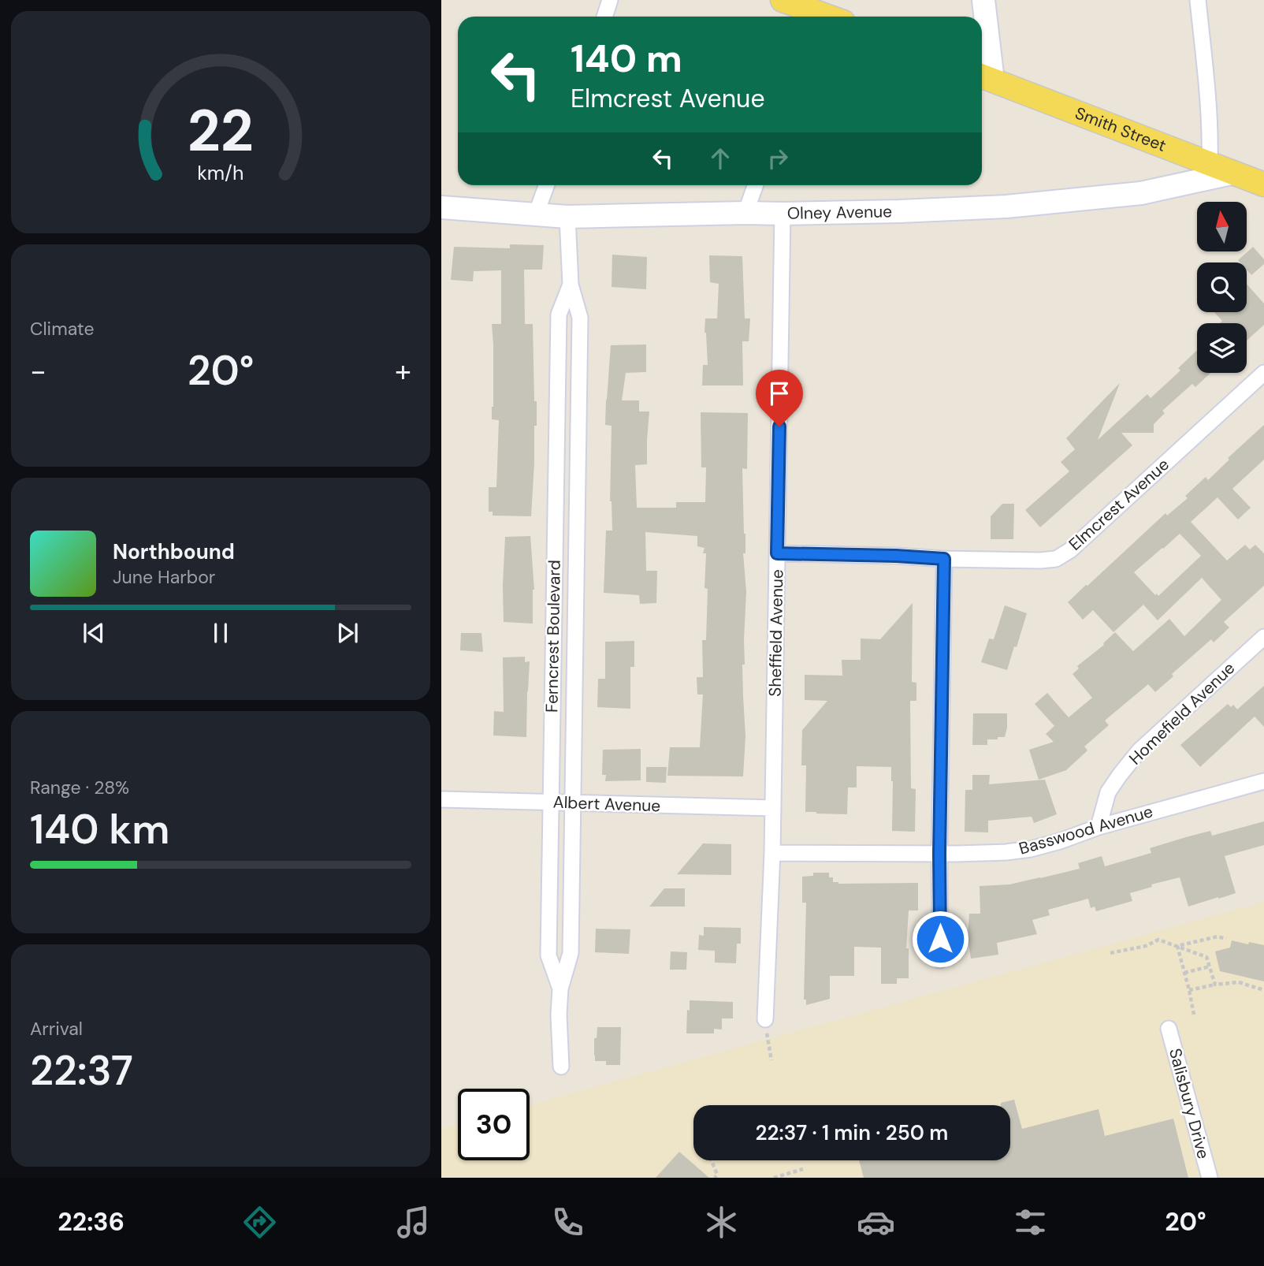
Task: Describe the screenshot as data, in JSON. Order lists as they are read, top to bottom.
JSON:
{
  "streets": {
    "main road": ["Smith Street"],
    "street": [
      "Olney Avenue",
      "Elmcrest Avenue",
      "Sheffield Avenue",
      "Ferncrest Boulevard",
      "Homefield Avenue",
      "Albert Avenue",
      "Basswood Avenue",
      "Salisbury Drive"
    ]
  },
  "crossings": [
    ["Smith Street", "Olney Avenue"],
    ["Olney Avenue", "Sheffield Avenue"],
    ["Olney Avenue", "Ferncrest Boulevard"],
    ["Elmcrest Avenue", "Sheffield Avenue"],
    ["Sheffield Avenue", "Albert Avenue"],
    ["Sheffield Avenue", "Basswood Avenue"],
    ["Ferncrest Boulevard", "Albert Avenue"],
    ["Homefield Avenue", "Basswood Avenue"]
  ],
  "north": "top",
  "page": {
    "turn": ["140 m", "Elmcrest Avenue"],
    "tile": [
      "Climate",
      ["Range · 28%", "140 km"],
      ["Arrival", "22:37"]
    ],
    "heat": ["−", "20°", "+"],
    "song": ["Northbound", "June Harbor"],
    "limit": "30",
    "trip": "22:37 · 1 min · 250 m",
    "tabs": ["22:36", "20°"],
    "gauge": ["22", "km/h"]
  }
}
